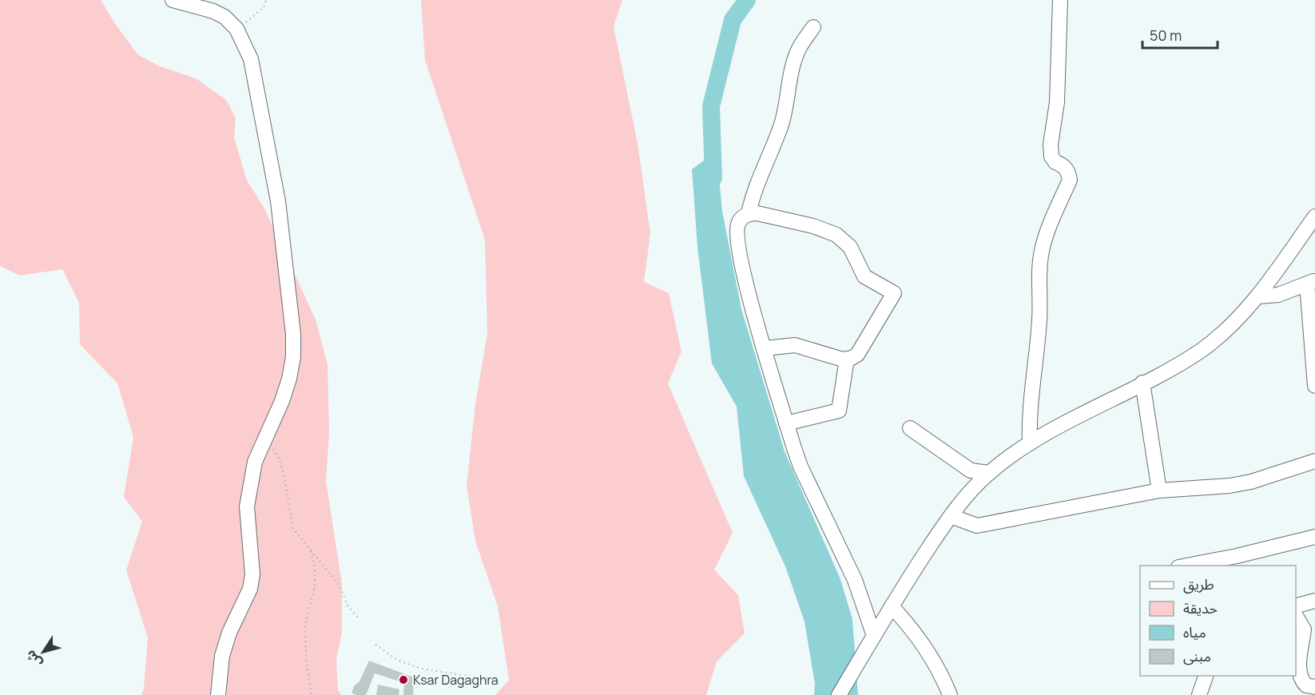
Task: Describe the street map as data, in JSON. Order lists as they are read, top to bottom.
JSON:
{
  "places": ["Ksar Dagaghra"],
  "legend": [
    "طريق",
    "حديقة",
    "مياه",
    "مبنى"
  ],
  "scale_bar": "50 m",
  "north": "bottom left"
}
